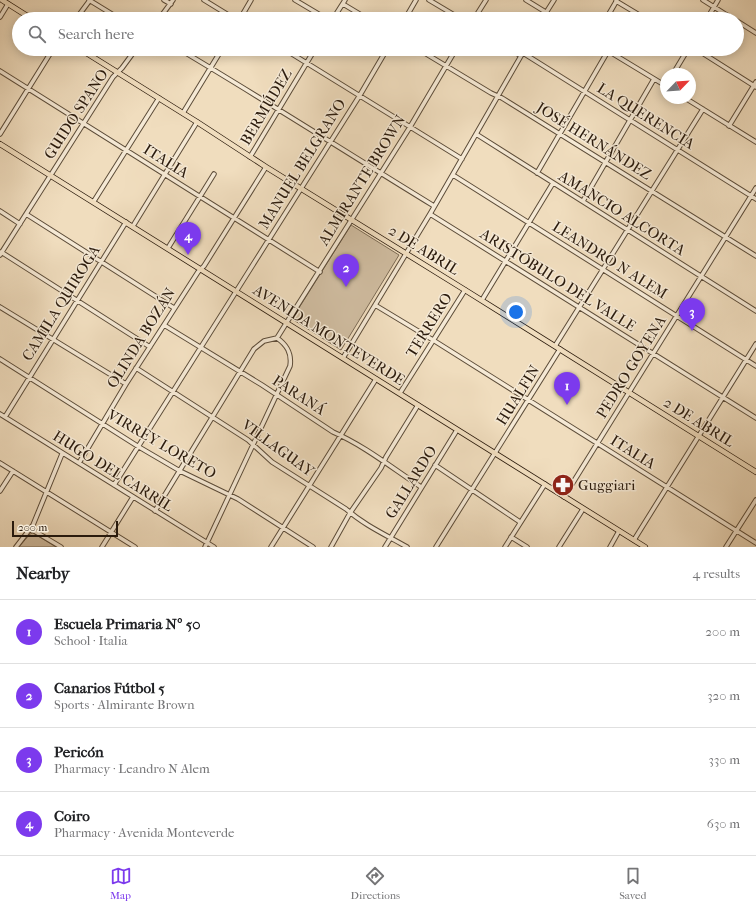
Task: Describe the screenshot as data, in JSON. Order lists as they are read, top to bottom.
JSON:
{
  "streets": {
    "main road": ["2 DE ABRIL", "AVENIDA MONTEVERDE"],
    "street": [
      "BERMÚDEZ",
      "GUIDO SPANO",
      "LA QUERENCIA",
      "JOSÉ HERNÁNDEZ",
      "ITALIA",
      "MANUEL BELGRANO",
      "ALMIRANTE BROWN",
      "AMANCIO ALCORTA",
      "LEANDRO N ALEM",
      "ARISTÓBULO DEL VALLE",
      "CAMILA QUIROGA",
      "TERRERO",
      "OLINDA BOZÁN",
      "PEDRO GOYENA",
      "PARANÁ",
      "HUALFIN",
      "VIRREY LORETO",
      "VILLAGUAY",
      "HUGO DEL CARRIL",
      "GALLARDO"
    ]
  },
  "crossings": [
    ["BERMÚDEZ", "2 DE ABRIL"],
    ["GUIDO SPANO", "ITALIA"],
    ["GUIDO SPANO", "2 DE ABRIL"],
    ["GUIDO SPANO", "AVENIDA MONTEVERDE"],
    ["LA QUERENCIA", "PEDRO GOYENA"],
    ["JOSÉ HERNÁNDEZ", "ALMIRANTE BROWN"],
    ["JOSÉ HERNÁNDEZ", "PEDRO GOYENA"],
    ["ITALIA", "MANUEL BELGRANO"],
    ["ITALIA", "ALMIRANTE BROWN"],
    ["ITALIA", "TERRERO"],
    ["ITALIA", "PEDRO GOYENA"],
    ["ITALIA", "HUALFIN"],
    ["MANUEL BELGRANO", "2 DE ABRIL"],
    ["MANUEL BELGRANO", "AVENIDA MONTEVERDE"],
    ["MANUEL BELGRANO", "PARANÁ"],
    ["MANUEL BELGRANO", "VIRREY LORETO"],
    ["MANUEL BELGRANO", "VILLAGUAY"],
    ["MANUEL BELGRANO", "HUGO DEL CARRIL"],
    ["ALMIRANTE BROWN", "2 DE ABRIL"],
    ["ALMIRANTE BROWN", "AVENIDA MONTEVERDE"],
    ["AMANCIO ALCORTA", "PEDRO GOYENA"],
    ["2 DE ABRIL", "TERRERO"],
    ["2 DE ABRIL", "PEDRO GOYENA"],
    ["2 DE ABRIL", "HUALFIN"],
    ["LEANDRO N ALEM", "PEDRO GOYENA"],
    ["ARISTÓBULO DEL VALLE", "PEDRO GOYENA"],
    ["CAMILA QUIROGA", "AVENIDA MONTEVERDE"],
    ["CAMILA QUIROGA", "VIRREY LORETO"],
    ["CAMILA QUIROGA", "HUGO DEL CARRIL"],
    ["TERRERO", "AVENIDA MONTEVERDE"],
    ["AVENIDA MONTEVERDE", "OLINDA BOZÁN"],
    ["AVENIDA MONTEVERDE", "PEDRO GOYENA"],
    ["AVENIDA MONTEVERDE", "HUALFIN"],
    ["AVENIDA MONTEVERDE", "GALLARDO"],
    ["OLINDA BOZÁN", "PARANÁ"],
    ["OLINDA BOZÁN", "VIRREY LORETO"],
    ["OLINDA BOZÁN", "VILLAGUAY"],
    ["OLINDA BOZÁN", "HUGO DEL CARRIL"],
    ["PARANÁ", "GALLARDO"],
    ["VILLAGUAY", "GALLARDO"]
  ],
  "places": {
    "pharmacy": ["Guggiari"]
  },
  "scale_bar": "200 m",
  "north": "top right",
  "page": {
    "search": "Search here",
    "pins": [
      "4",
      "2",
      "3",
      "1"
    ],
    "scale": "200 m",
    "heading": ["Nearby", "4 results"],
    "list": [
      {
        "mark": "1",
        "name": "Escuela Primaria Nº 50",
        "note": "School · Italia",
        "value": "200 m"
      },
      {
        "mark": "2",
        "name": "Canarios Fútbol 5",
        "note": "Sports · Almirante Brown",
        "value": "320 m"
      },
      {
        "mark": "3",
        "name": "Pericón",
        "note": "Pharmacy · Leandro N Alem",
        "value": "330 m"
      },
      {
        "mark": "4",
        "name": "Coiro",
        "note": "Pharmacy · Avenida Monteverde",
        "value": "630 m"
      }
    ],
    "nav": ["Map", "Directions", "Saved"]
  }
}
